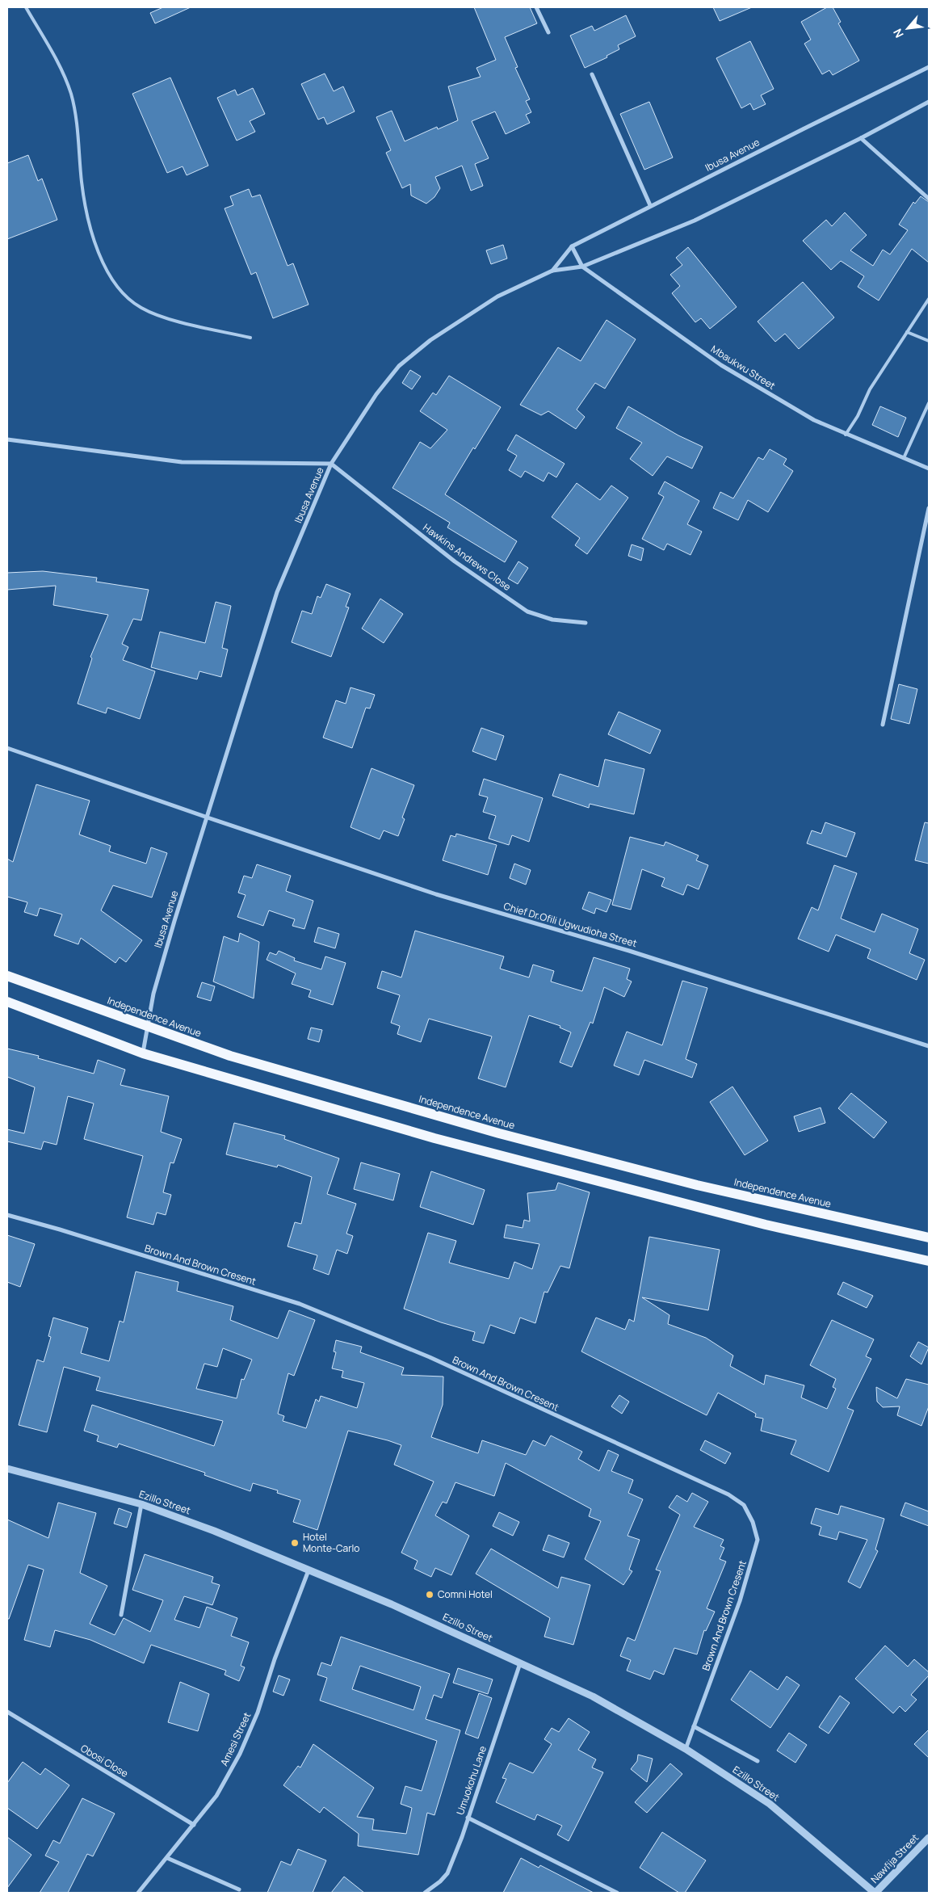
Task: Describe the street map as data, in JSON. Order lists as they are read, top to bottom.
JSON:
{
  "streets": {
    "main road": ["Independence Avenue"],
    "street": [
      "Ibusa Avenue",
      "Mbaukwu Street",
      "Hawkins Andrews Close",
      "Chief Dr.Ofili Ugwudioha Street",
      "Brown And Brown Cresent",
      "Ezillo Street",
      "Amesi Street",
      "Obosi Close",
      "Umuokohu Lane",
      "Nawfija Street"
    ]
  },
  "crossings": [
    ["Ibusa Avenue", "Mbaukwu Street"],
    ["Ibusa Avenue", "Hawkins Andrews Close"],
    ["Ibusa Avenue", "Chief Dr.Ofili Ugwudioha Street"],
    ["Ibusa Avenue", "Independence Avenue"],
    ["Brown And Brown Cresent", "Ezillo Street"],
    ["Ezillo Street", "Amesi Street"],
    ["Ezillo Street", "Umuokohu Lane"],
    ["Ezillo Street", "Nawfija Street"],
    ["Amesi Street", "Obosi Close"]
  ],
  "places": ["Hotel Monte-Carlo", "Comni Hotel"],
  "north": "bottom left"
}
